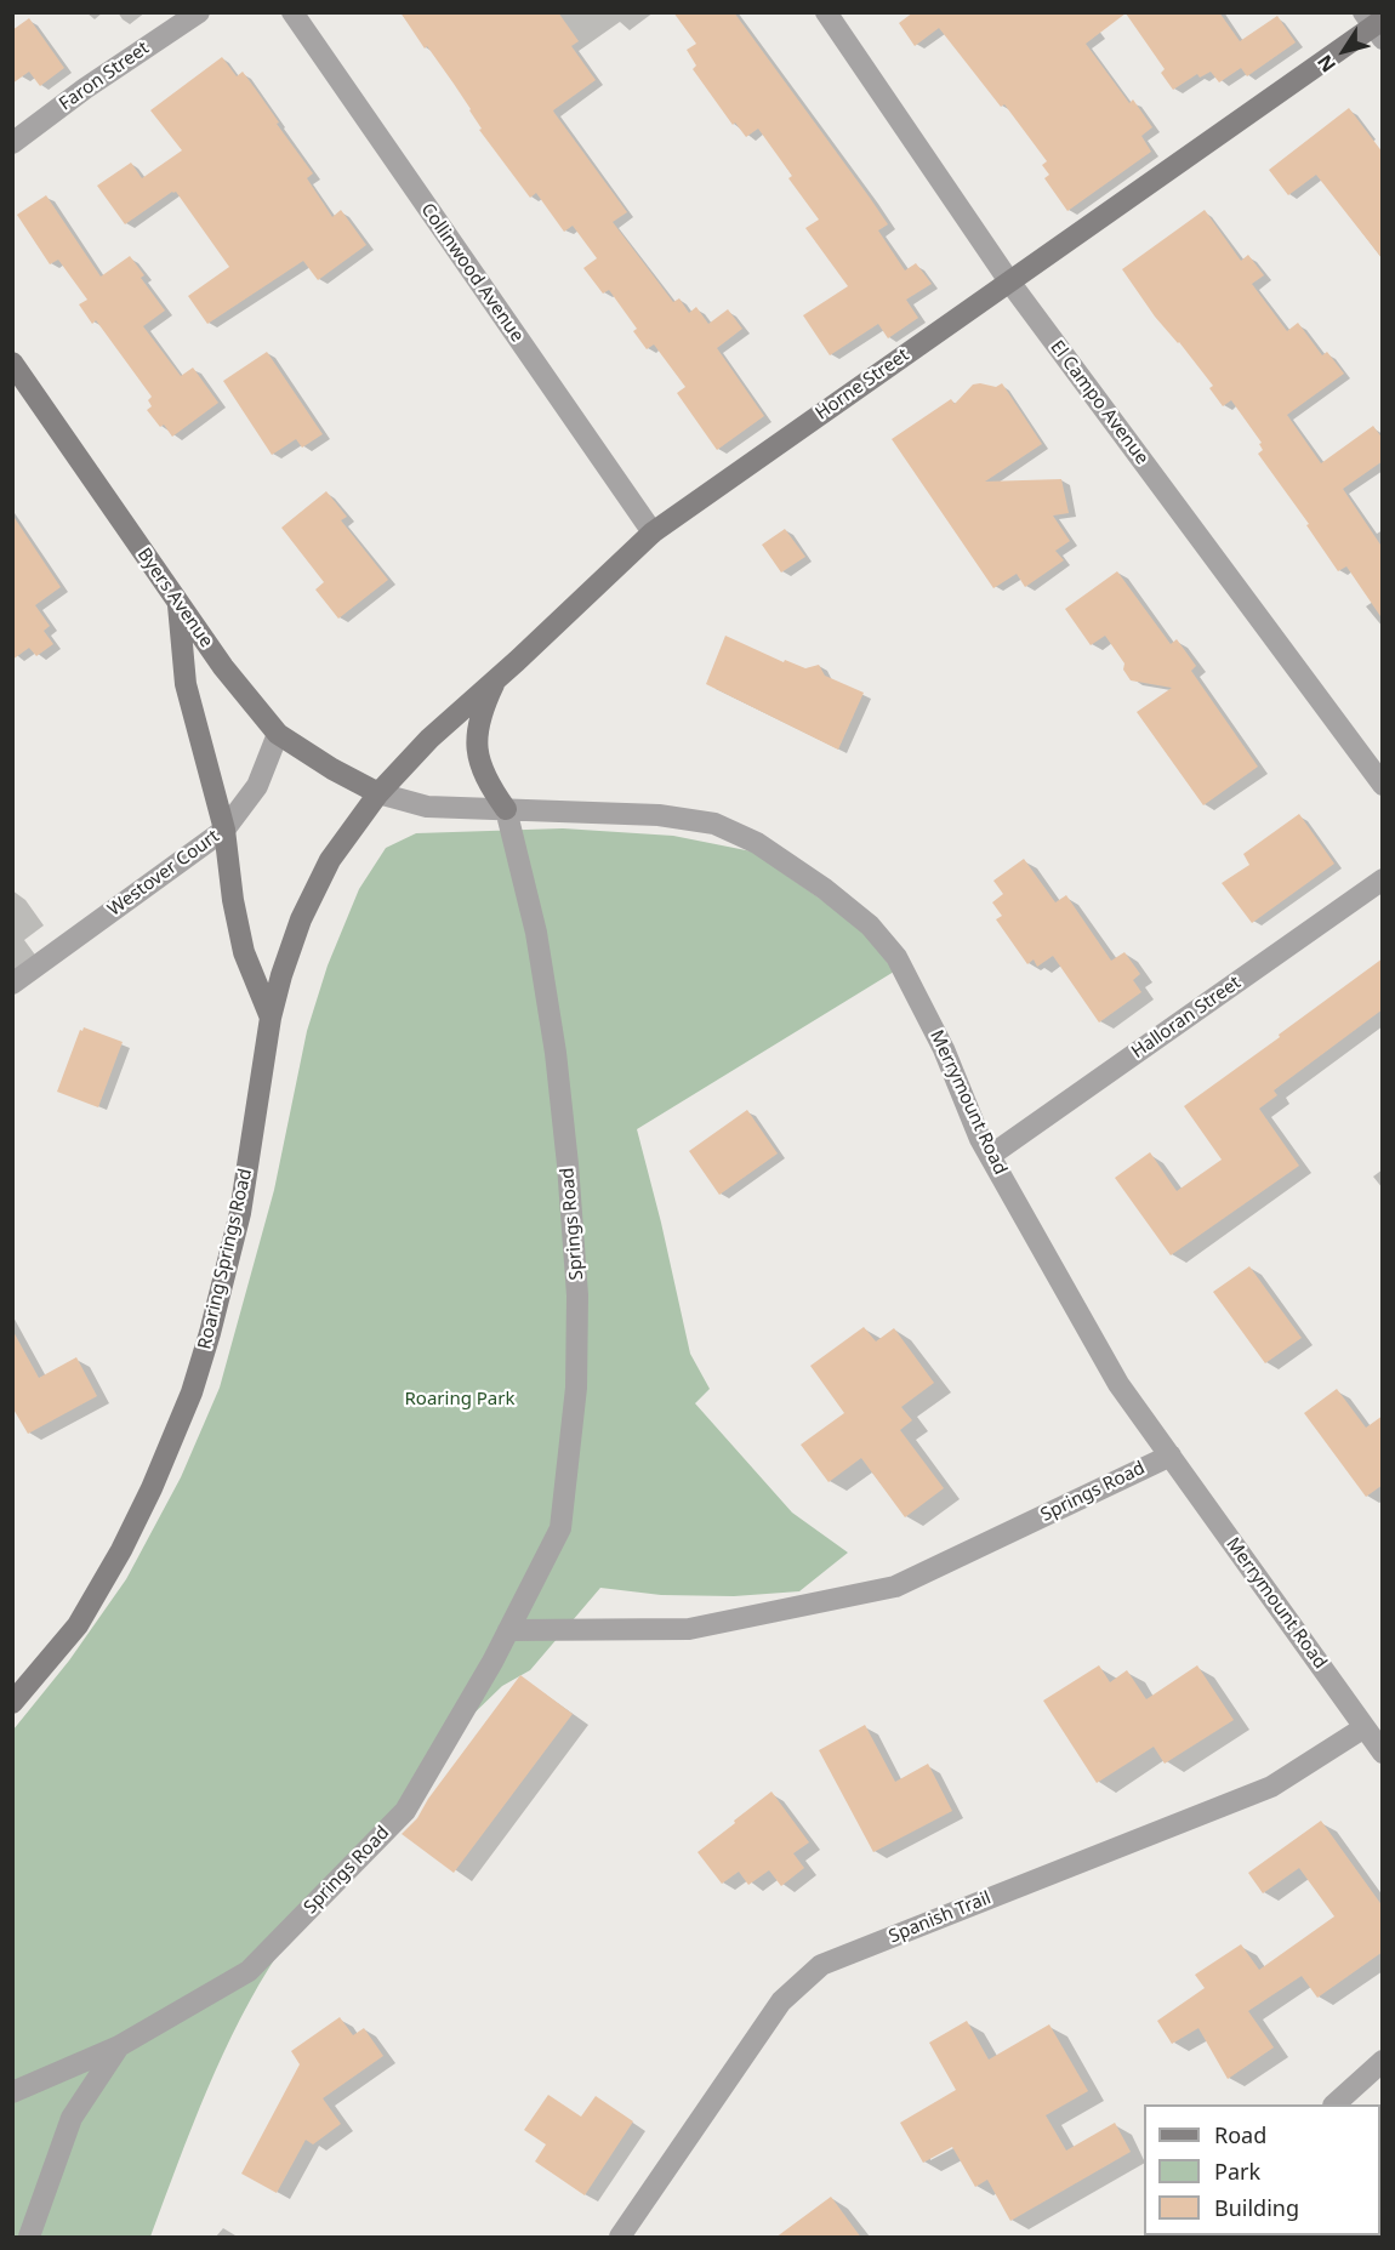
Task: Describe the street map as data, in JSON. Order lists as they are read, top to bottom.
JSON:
{
  "streets": {
    "street": [
      "Faron Street",
      "Collinwood Avenue",
      "Horne Street",
      "El Campo Avenue",
      "Byers Avenue",
      "Westover Court",
      "Halloran Street",
      "Merrymount Road",
      "Springs Road",
      "Roaring Springs Road",
      "Spanish Trail"
    ]
  },
  "crossings": [
    ["Collinwood Avenue", "Horne Street"],
    ["Horne Street", "El Campo Avenue"],
    ["Horne Street", "Byers Avenue"],
    ["Horne Street", "Merrymount Road"],
    ["Horne Street", "Roaring Springs Road"],
    ["Byers Avenue", "Westover Court"],
    ["Byers Avenue", "Merrymount Road"],
    ["Byers Avenue", "Roaring Springs Road"],
    ["Halloran Street", "Merrymount Road"],
    ["Merrymount Road", "Springs Road"],
    ["Merrymount Road", "Roaring Springs Road"],
    ["Merrymount Road", "Spanish Trail"]
  ],
  "parks": ["Roaring Park"],
  "legend": ["Road", "Park", "Building"],
  "north": "bottom left"
}
